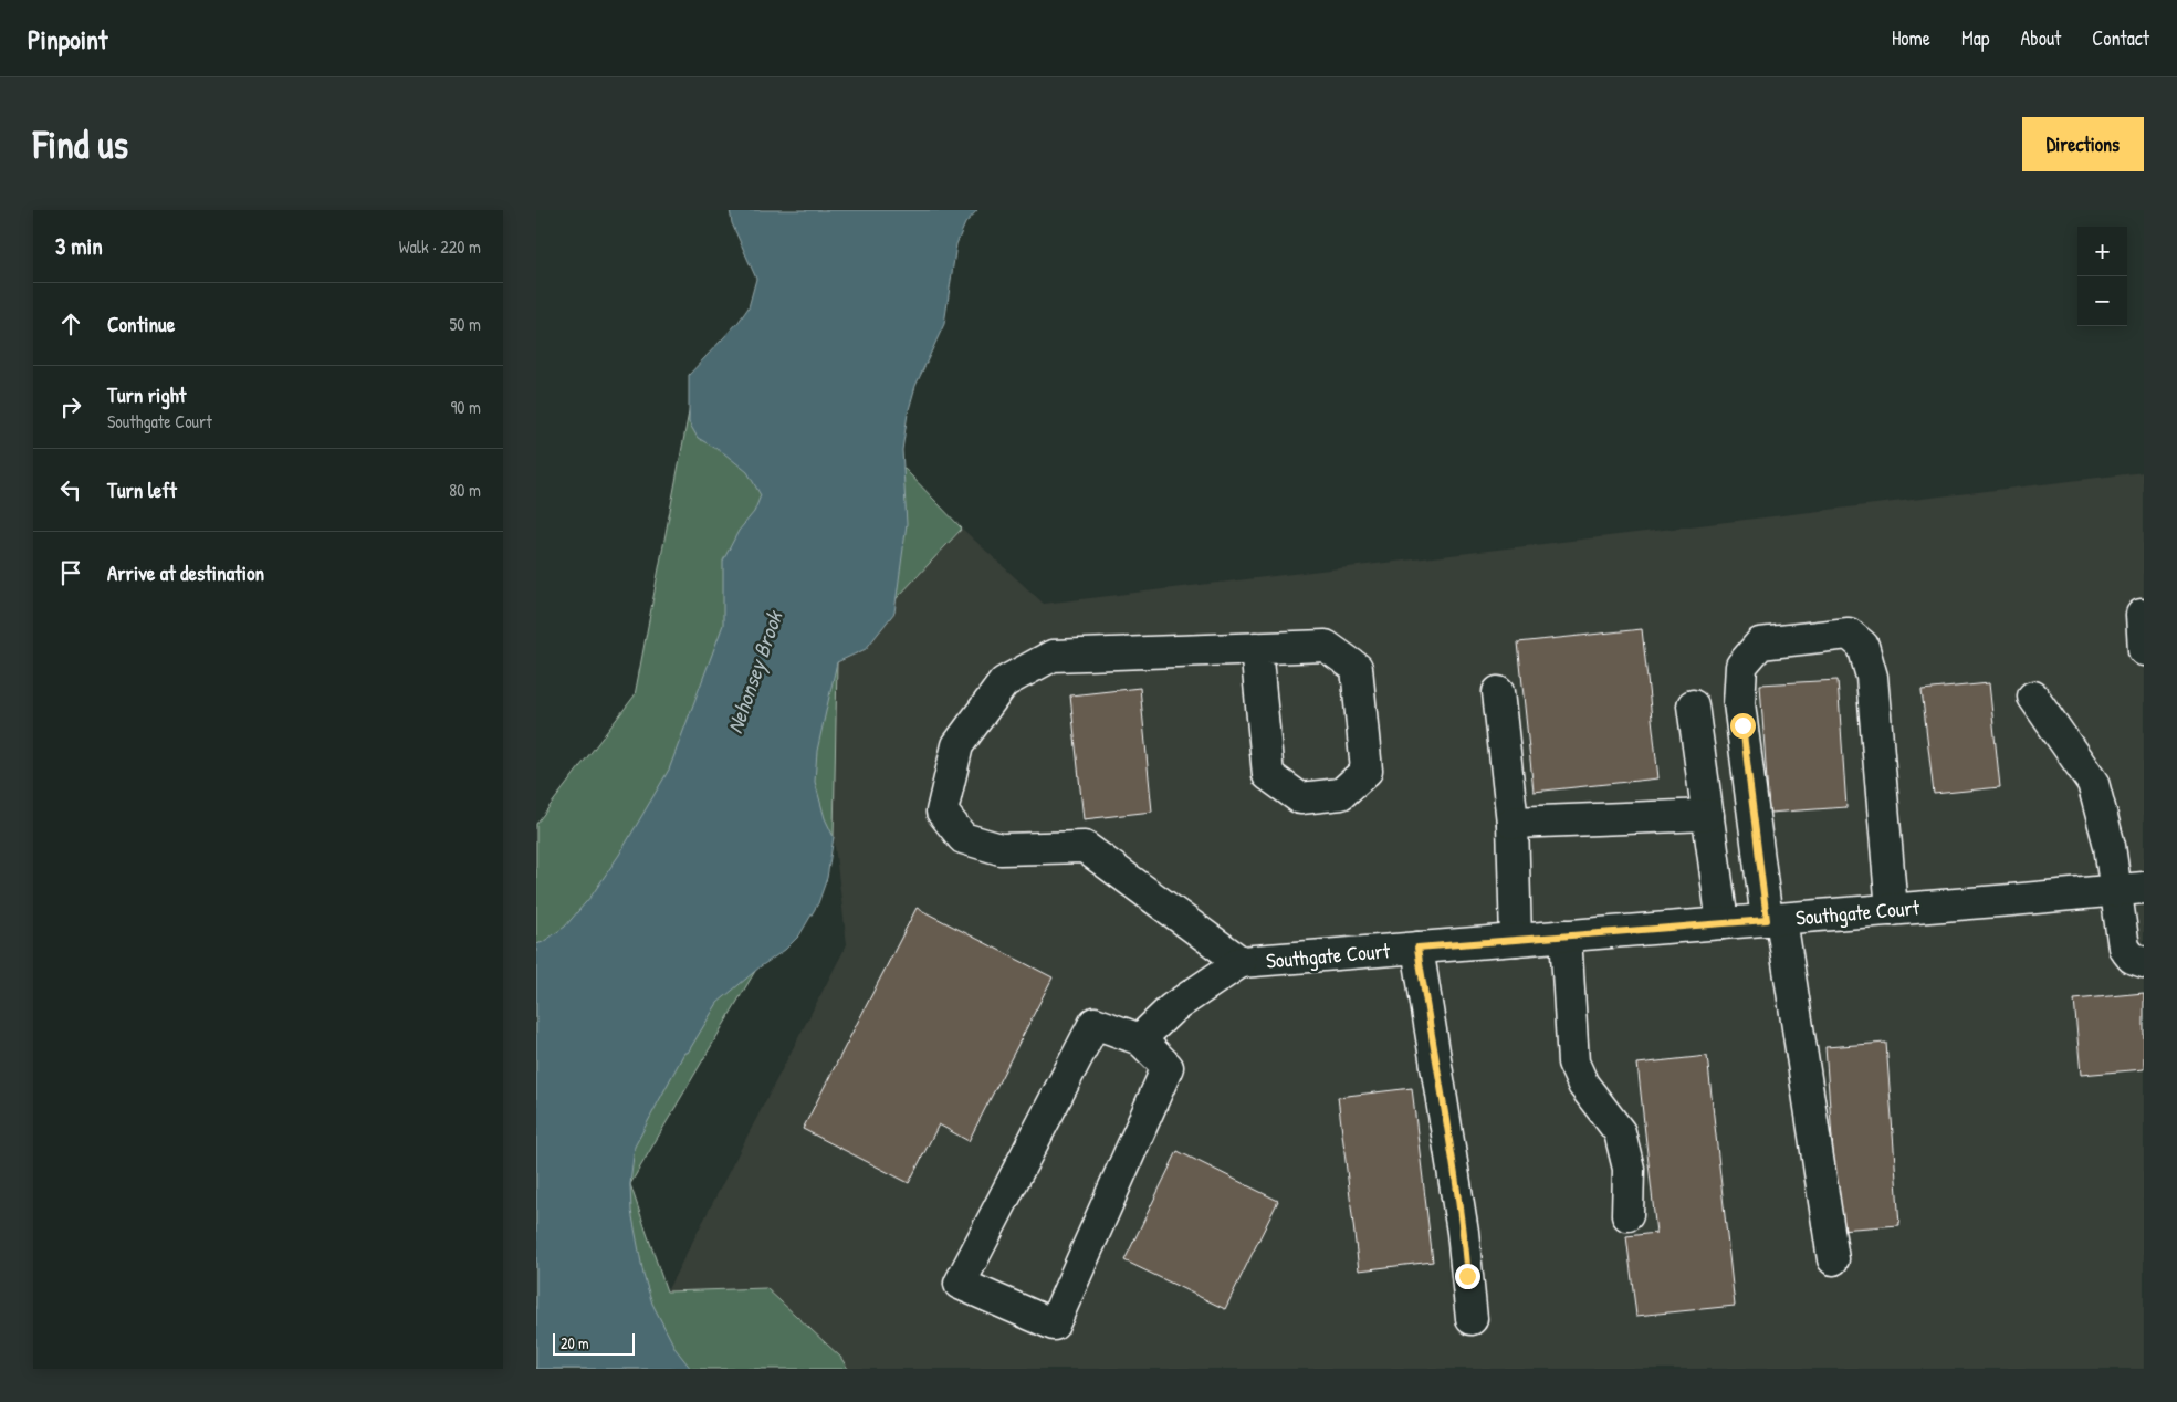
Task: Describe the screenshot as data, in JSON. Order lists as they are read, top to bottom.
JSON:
{
  "streets": {
    "street": ["Southgate Court"]
  },
  "water": ["Nehonsey Brook"],
  "scale_bar": "20 m",
  "page": {
    "header": "Pinpoint",
    "nav": [
      "Home",
      "Map",
      "About",
      "Contact"
    ],
    "buttons": "Directions",
    "title": "Find us",
    "heading": ["3 min", "Walk · 220 m"],
    "map_buttons": ["+", "−"],
    "list": [
      ["Continue", "50 m"],
      ["Turn right", "Southgate Court", "90 m"],
      ["Turn left", "80 m"],
      "Arrive at destination"
    ],
    "scale": "20 m"
  }
}
